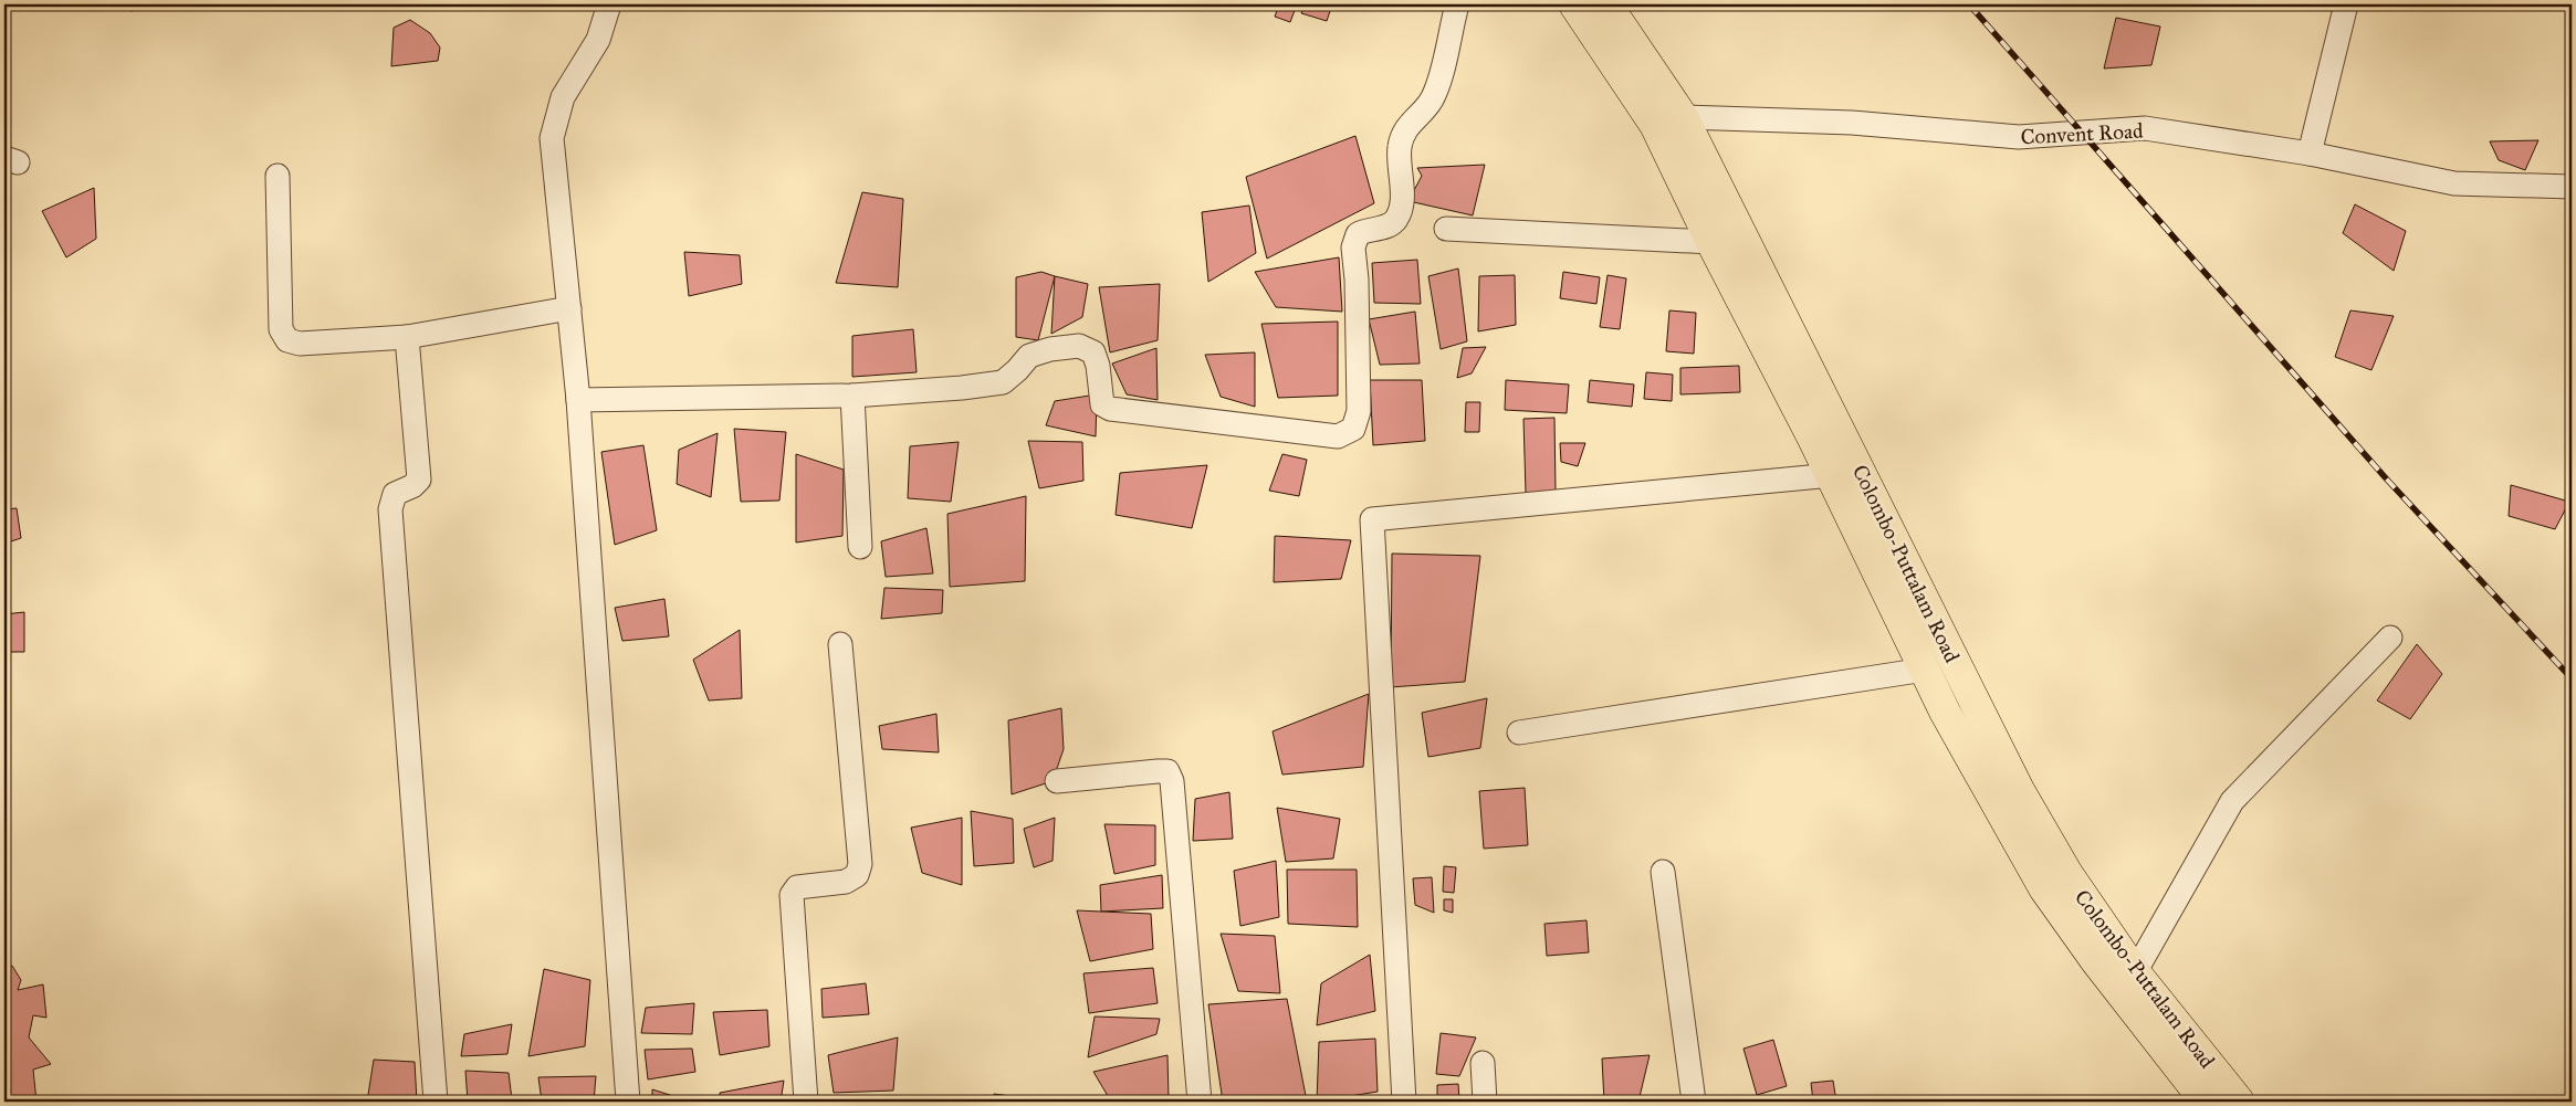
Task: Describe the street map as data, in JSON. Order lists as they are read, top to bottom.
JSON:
{
  "streets": {
    "highway": ["Colombo-Puttalam Road"],
    "street": ["Convent Road"]
  },
  "crossings": [
    ["Convent Road", "Colombo-Puttalam Road"]
  ]
}
